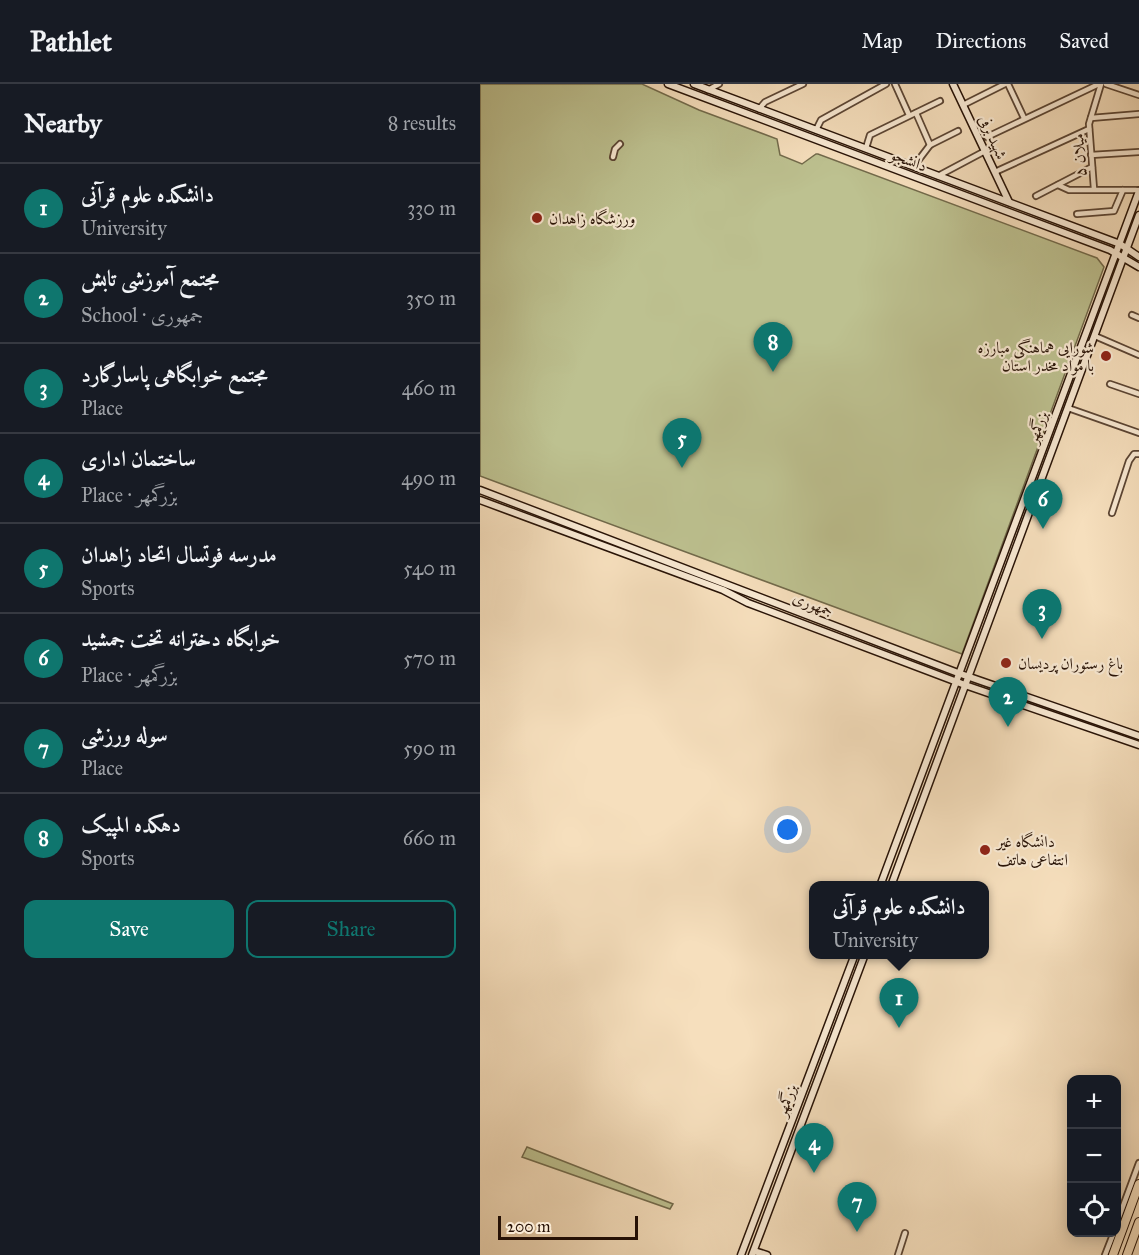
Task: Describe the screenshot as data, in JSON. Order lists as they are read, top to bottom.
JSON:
{
  "streets": {
    "main road": [
      "شهید برفی",
      "دانشجو",
      "بزرگمهر",
      "جمهوری"
    ],
    "street": ["میلان ۵"]
  },
  "crossings": [
    ["شهید برفی", "دانشجو"],
    ["دانشجو", "بزرگمهر"],
    ["بزرگمهر", "جمهوری"]
  ],
  "places": [
    "ورزشگاه زاهدان",
    "شورایی هماهنگی مبارزه با مواد مخدر استان",
    "باغ رستوران پردیسان",
    "دانشگاه غیر انتفاعی هاتف"
  ],
  "scale_bar": "200 m",
  "page": {
    "header": "Pathlet",
    "nav": ["Map", "Directions", "Saved"],
    "heading": ["Nearby", "8 results"],
    "list": [
      {
        "mark": "1",
        "name": "دانشکده علوم قرآنی",
        "note": "University",
        "value": "330 m"
      },
      {
        "mark": "2",
        "name": "مجتمع آموزشی تابش",
        "note": "School · جمهوری",
        "value": "350 m"
      },
      {
        "mark": "3",
        "name": "مجتمع خوابگاهی پاسارگارد",
        "note": "Place",
        "value": "460 m"
      },
      {
        "mark": "4",
        "name": "ساختمان اداری",
        "note": "Place · بزرگمهر",
        "value": "490 m"
      },
      {
        "mark": "5",
        "name": "مدرسه فوتسال اتحاد زاهدان",
        "note": "Sports",
        "value": "540 m"
      },
      {
        "mark": "6",
        "name": "خوابگاه دخترانه تخت جمشید",
        "note": "Place · بزرگمهر",
        "value": "570 m"
      },
      {
        "mark": "7",
        "name": "سوله ورزشی",
        "note": "Place",
        "value": "590 m"
      },
      {
        "mark": "8",
        "name": "دهکده المپیک",
        "note": "Sports",
        "value": "660 m"
      }
    ],
    "pins": [
      "8",
      "5",
      "6",
      "3",
      "2",
      "1",
      "4",
      "7"
    ],
    "popup": ["دانشکده علوم قرآنی", "University"],
    "buttons": ["Save", "Share"],
    "map_buttons": ["+", "−"],
    "scale": "200 m"
  }
}
